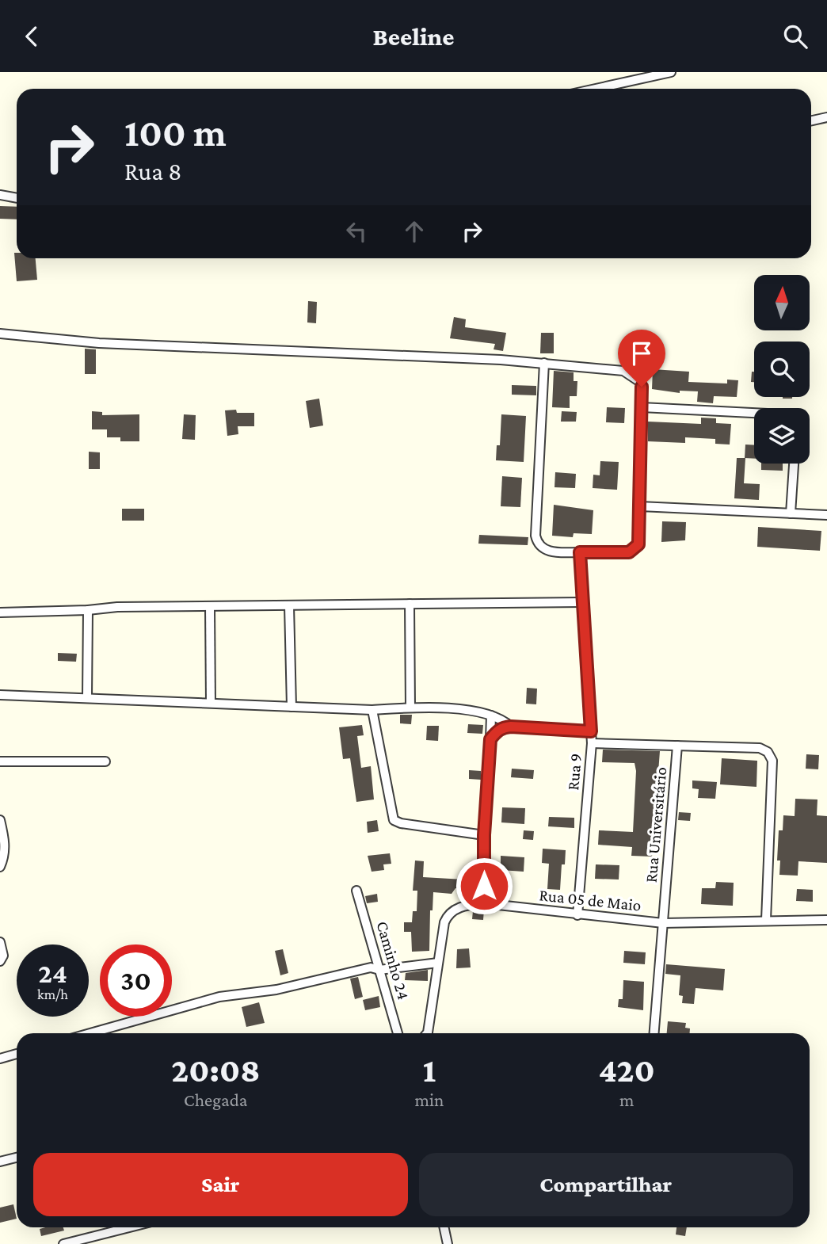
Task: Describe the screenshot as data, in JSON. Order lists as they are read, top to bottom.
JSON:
{
  "streets": {
    "street": [
      "Rua 9",
      "Rua Universitário",
      "Rua 05 de Maio",
      "Caminho 24"
    ]
  },
  "crossings": [
    ["Rua 9", "Rua 05 de Maio"],
    ["Rua Universitário", "Rua 05 de Maio"]
  ],
  "north": "top",
  "page": {
    "header": "Beeline",
    "turn": ["100 m", "Rua 8"],
    "speed": "24 km/h",
    "limit": "30",
    "eta": [
      "20:08",
      "Chegada",
      "1",
      "min",
      "420",
      "m"
    ],
    "buttons": ["Sair", "Compartilhar"]
  }
}
